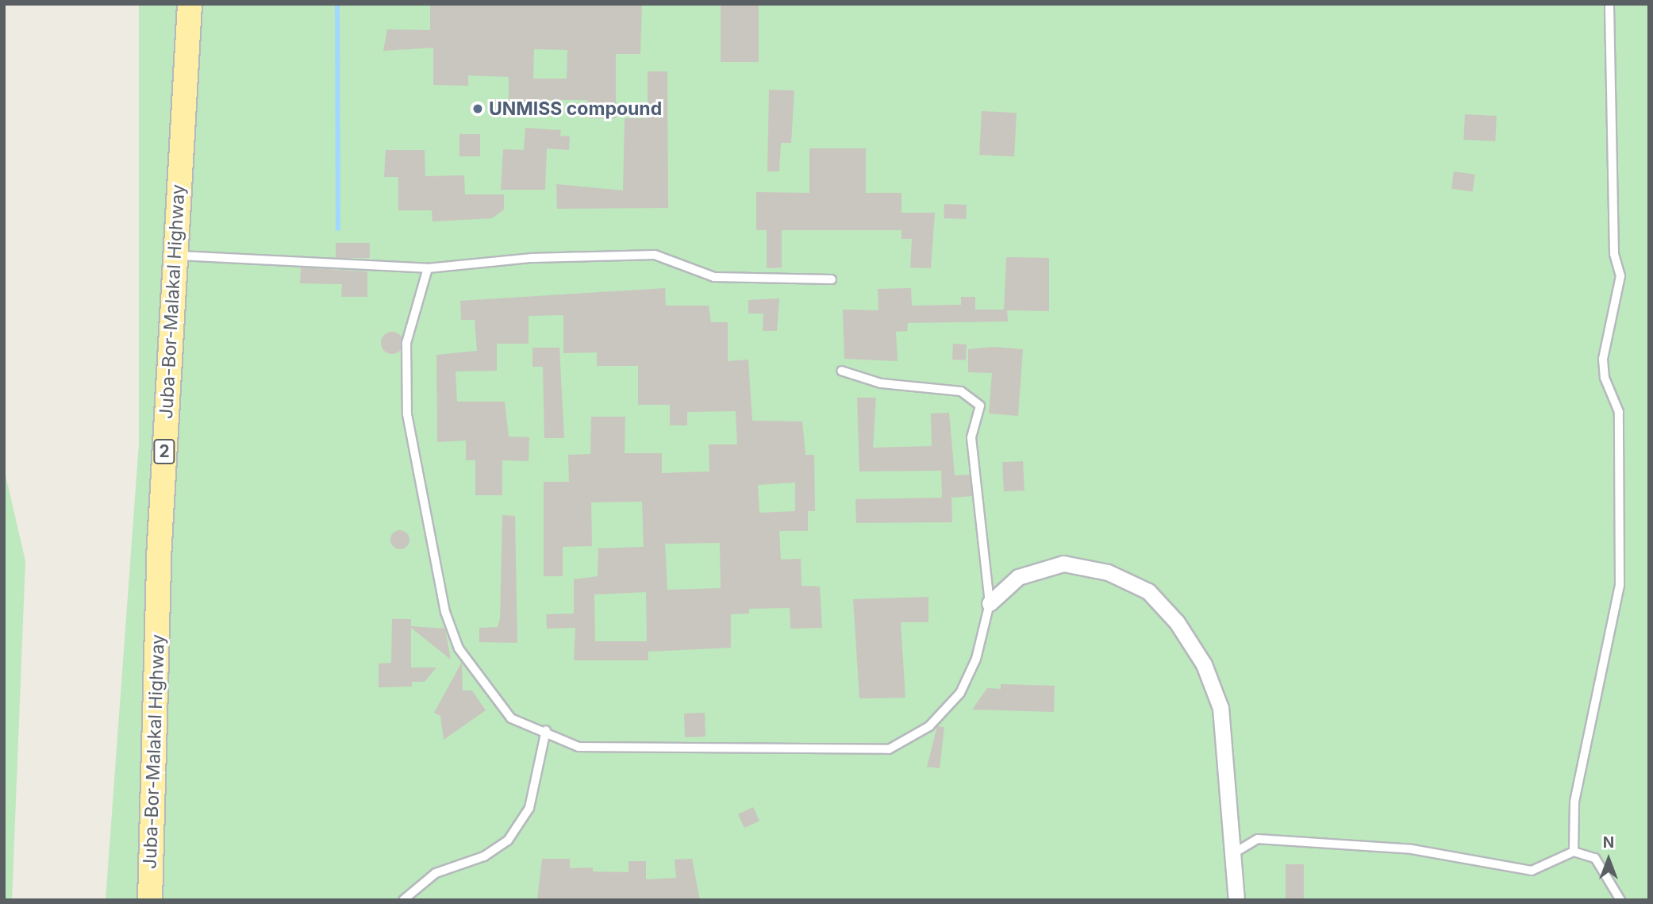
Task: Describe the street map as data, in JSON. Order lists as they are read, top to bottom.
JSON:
{
  "streets": {
    "main road": ["Juba-Bor-Malakal Highway", "2"]
  },
  "places": ["UNMISS compound"],
  "north": "top"
}
